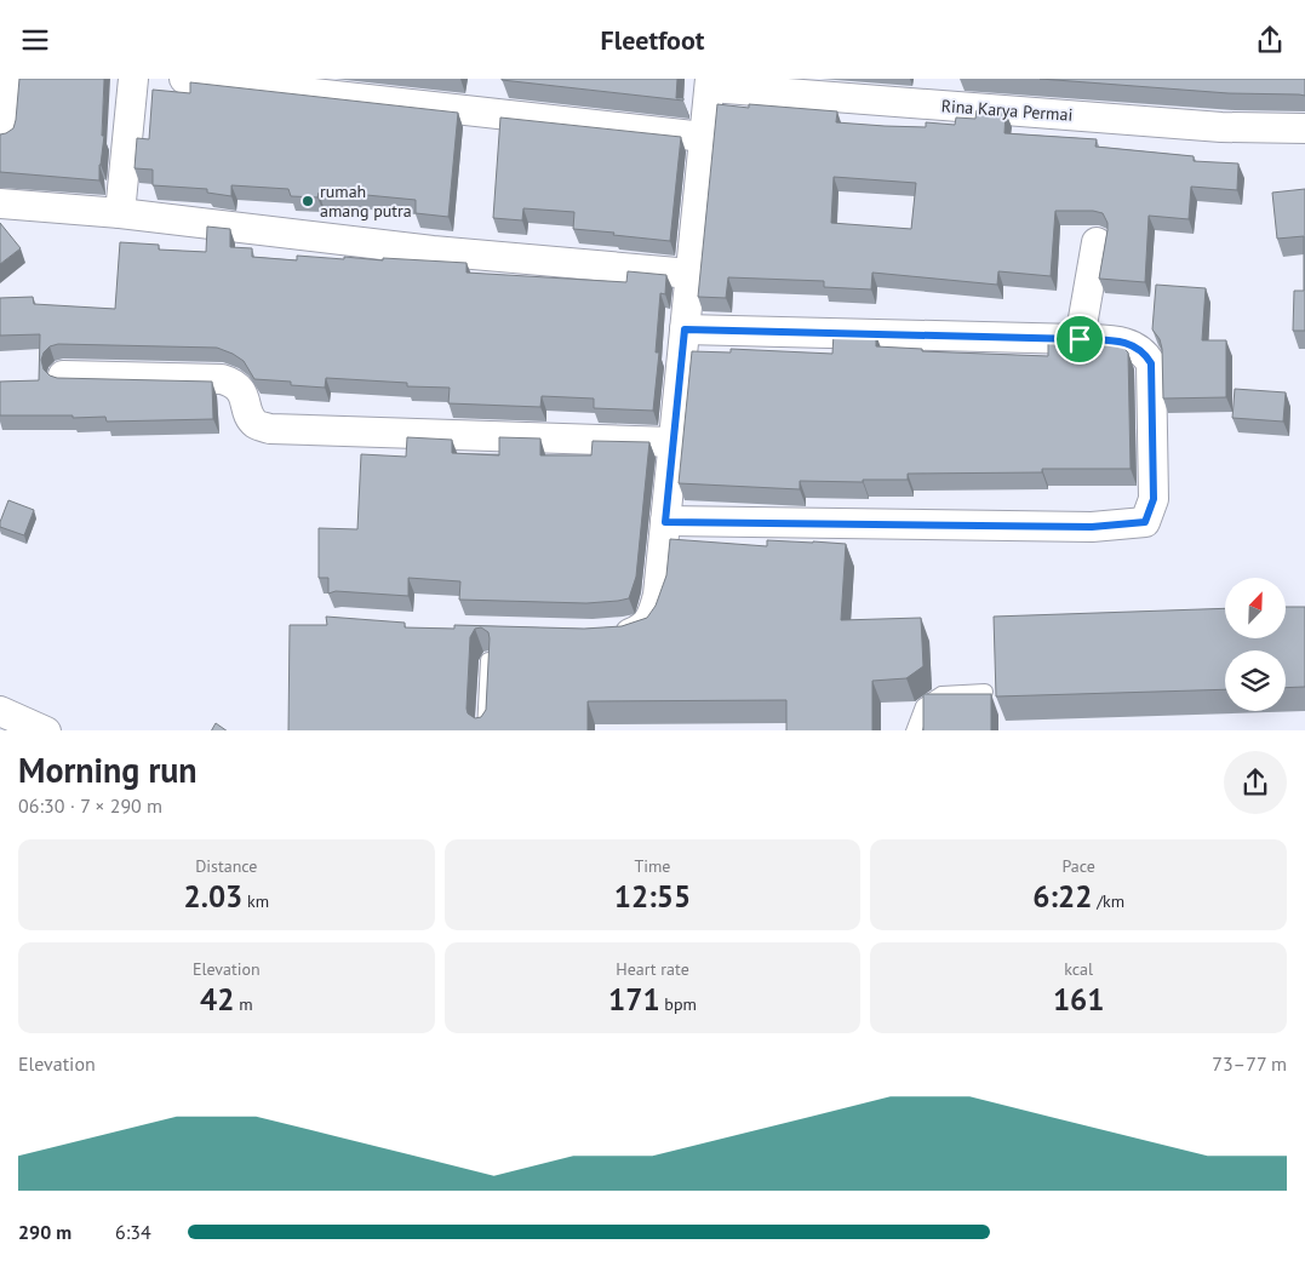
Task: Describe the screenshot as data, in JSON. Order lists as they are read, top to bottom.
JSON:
{
  "streets": {
    "street": ["Rina Karya Permai"]
  },
  "places": ["rumah amang putra"],
  "north": "top right",
  "page": {
    "header": "Fleetfoot",
    "heading": ["Morning run", "06:30 · 7 × 290 m"],
    "stats": [
      ["Distance", "2.03 km"],
      ["Time", "12:55"],
      ["Pace", "6:22 /km"],
      ["Elevation", "42 m"],
      ["Heart rate", "171 bpm"],
      ["kcal", "161"]
    ],
    "chart": ["Elevation", "73–77 m"],
    "list": [
      {
        "name": "290 m",
        "note": "6:34"
      }
    ]
  }
}
